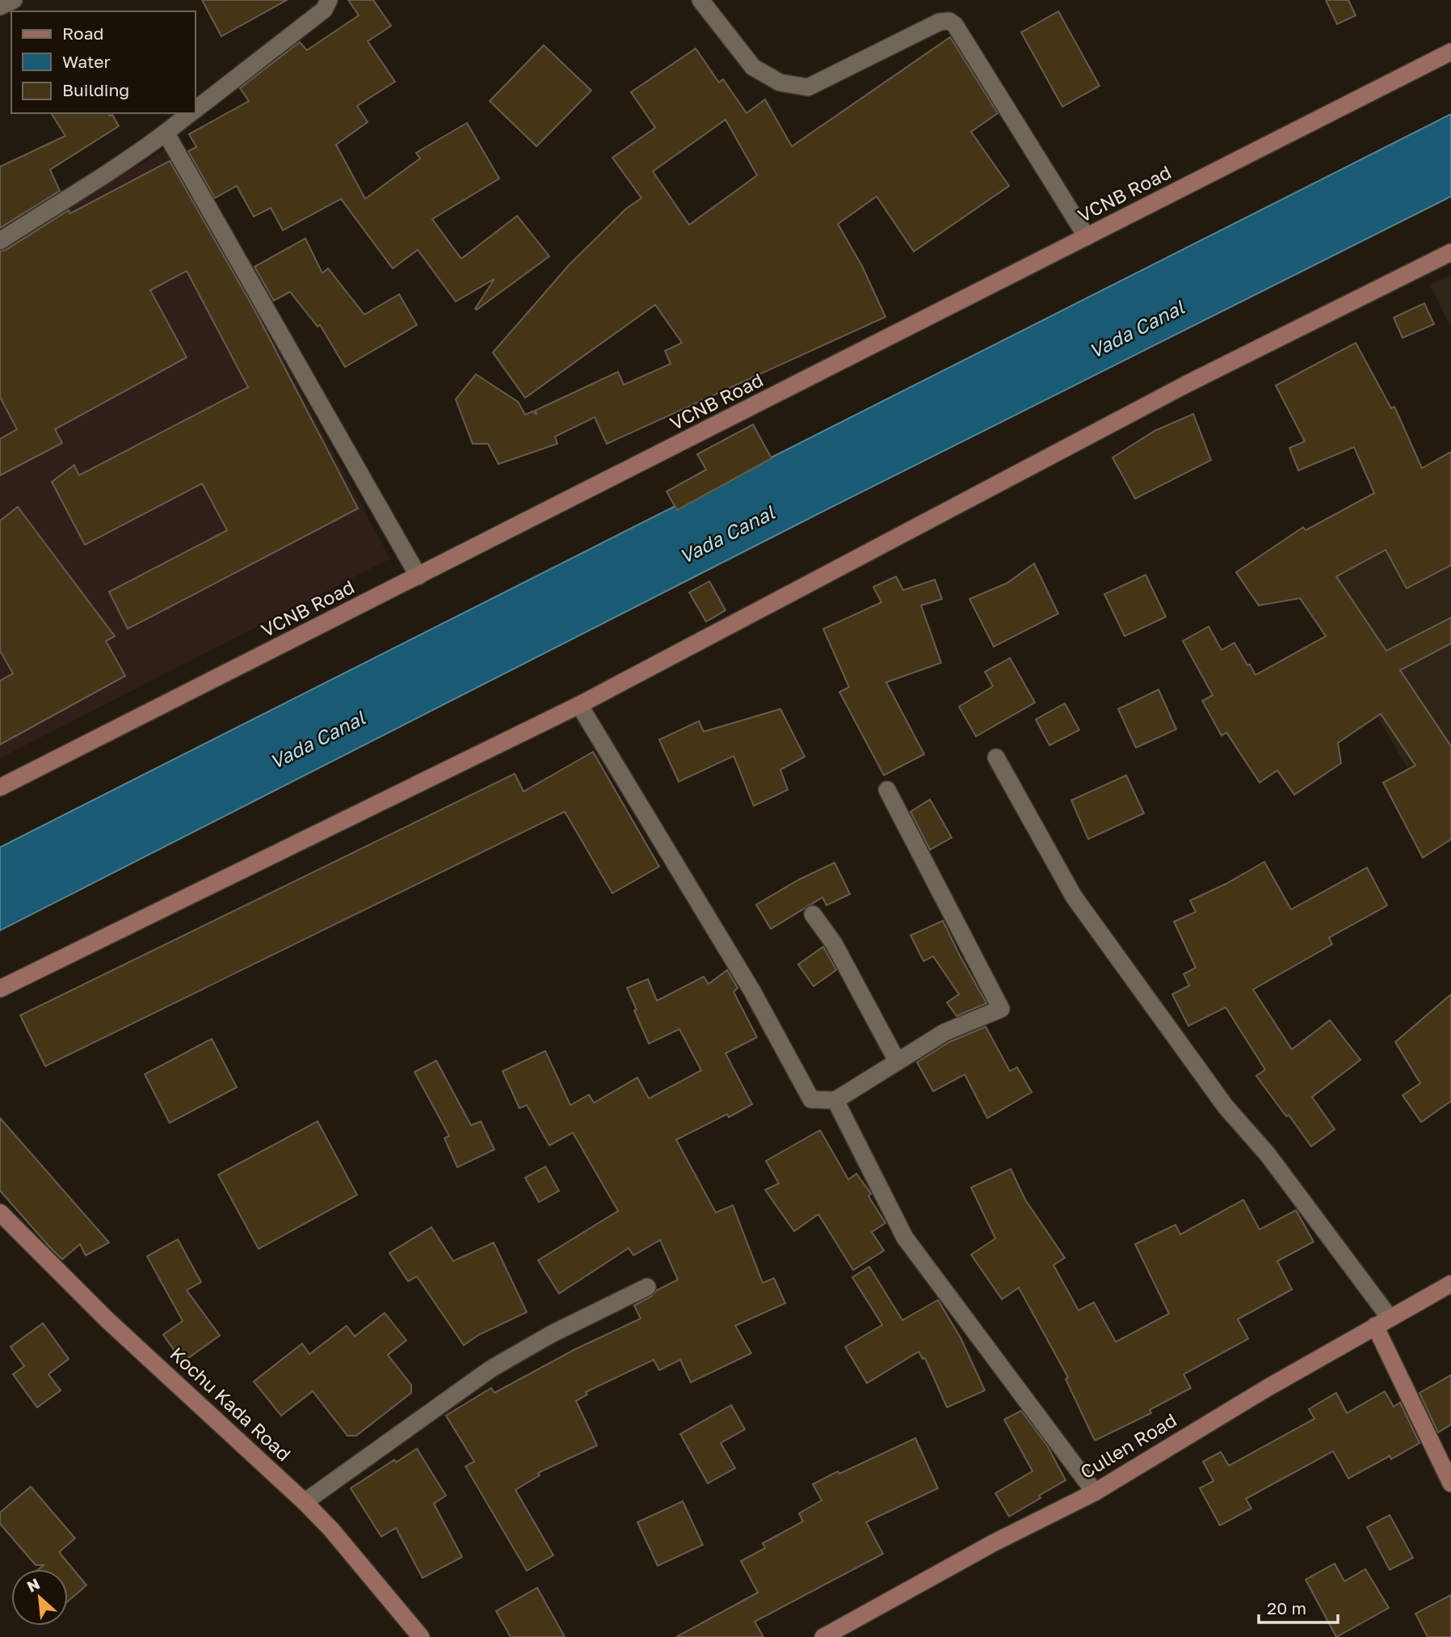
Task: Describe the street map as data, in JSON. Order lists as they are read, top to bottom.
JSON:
{
  "streets": {
    "main road": ["VCNB Road", "Kochu Kada Road", "Cullen Road"]
  },
  "water": ["Vada Canal"],
  "legend": ["Road", "Water", "Building"],
  "scale_bar": "20 m",
  "north": "top left"
}
